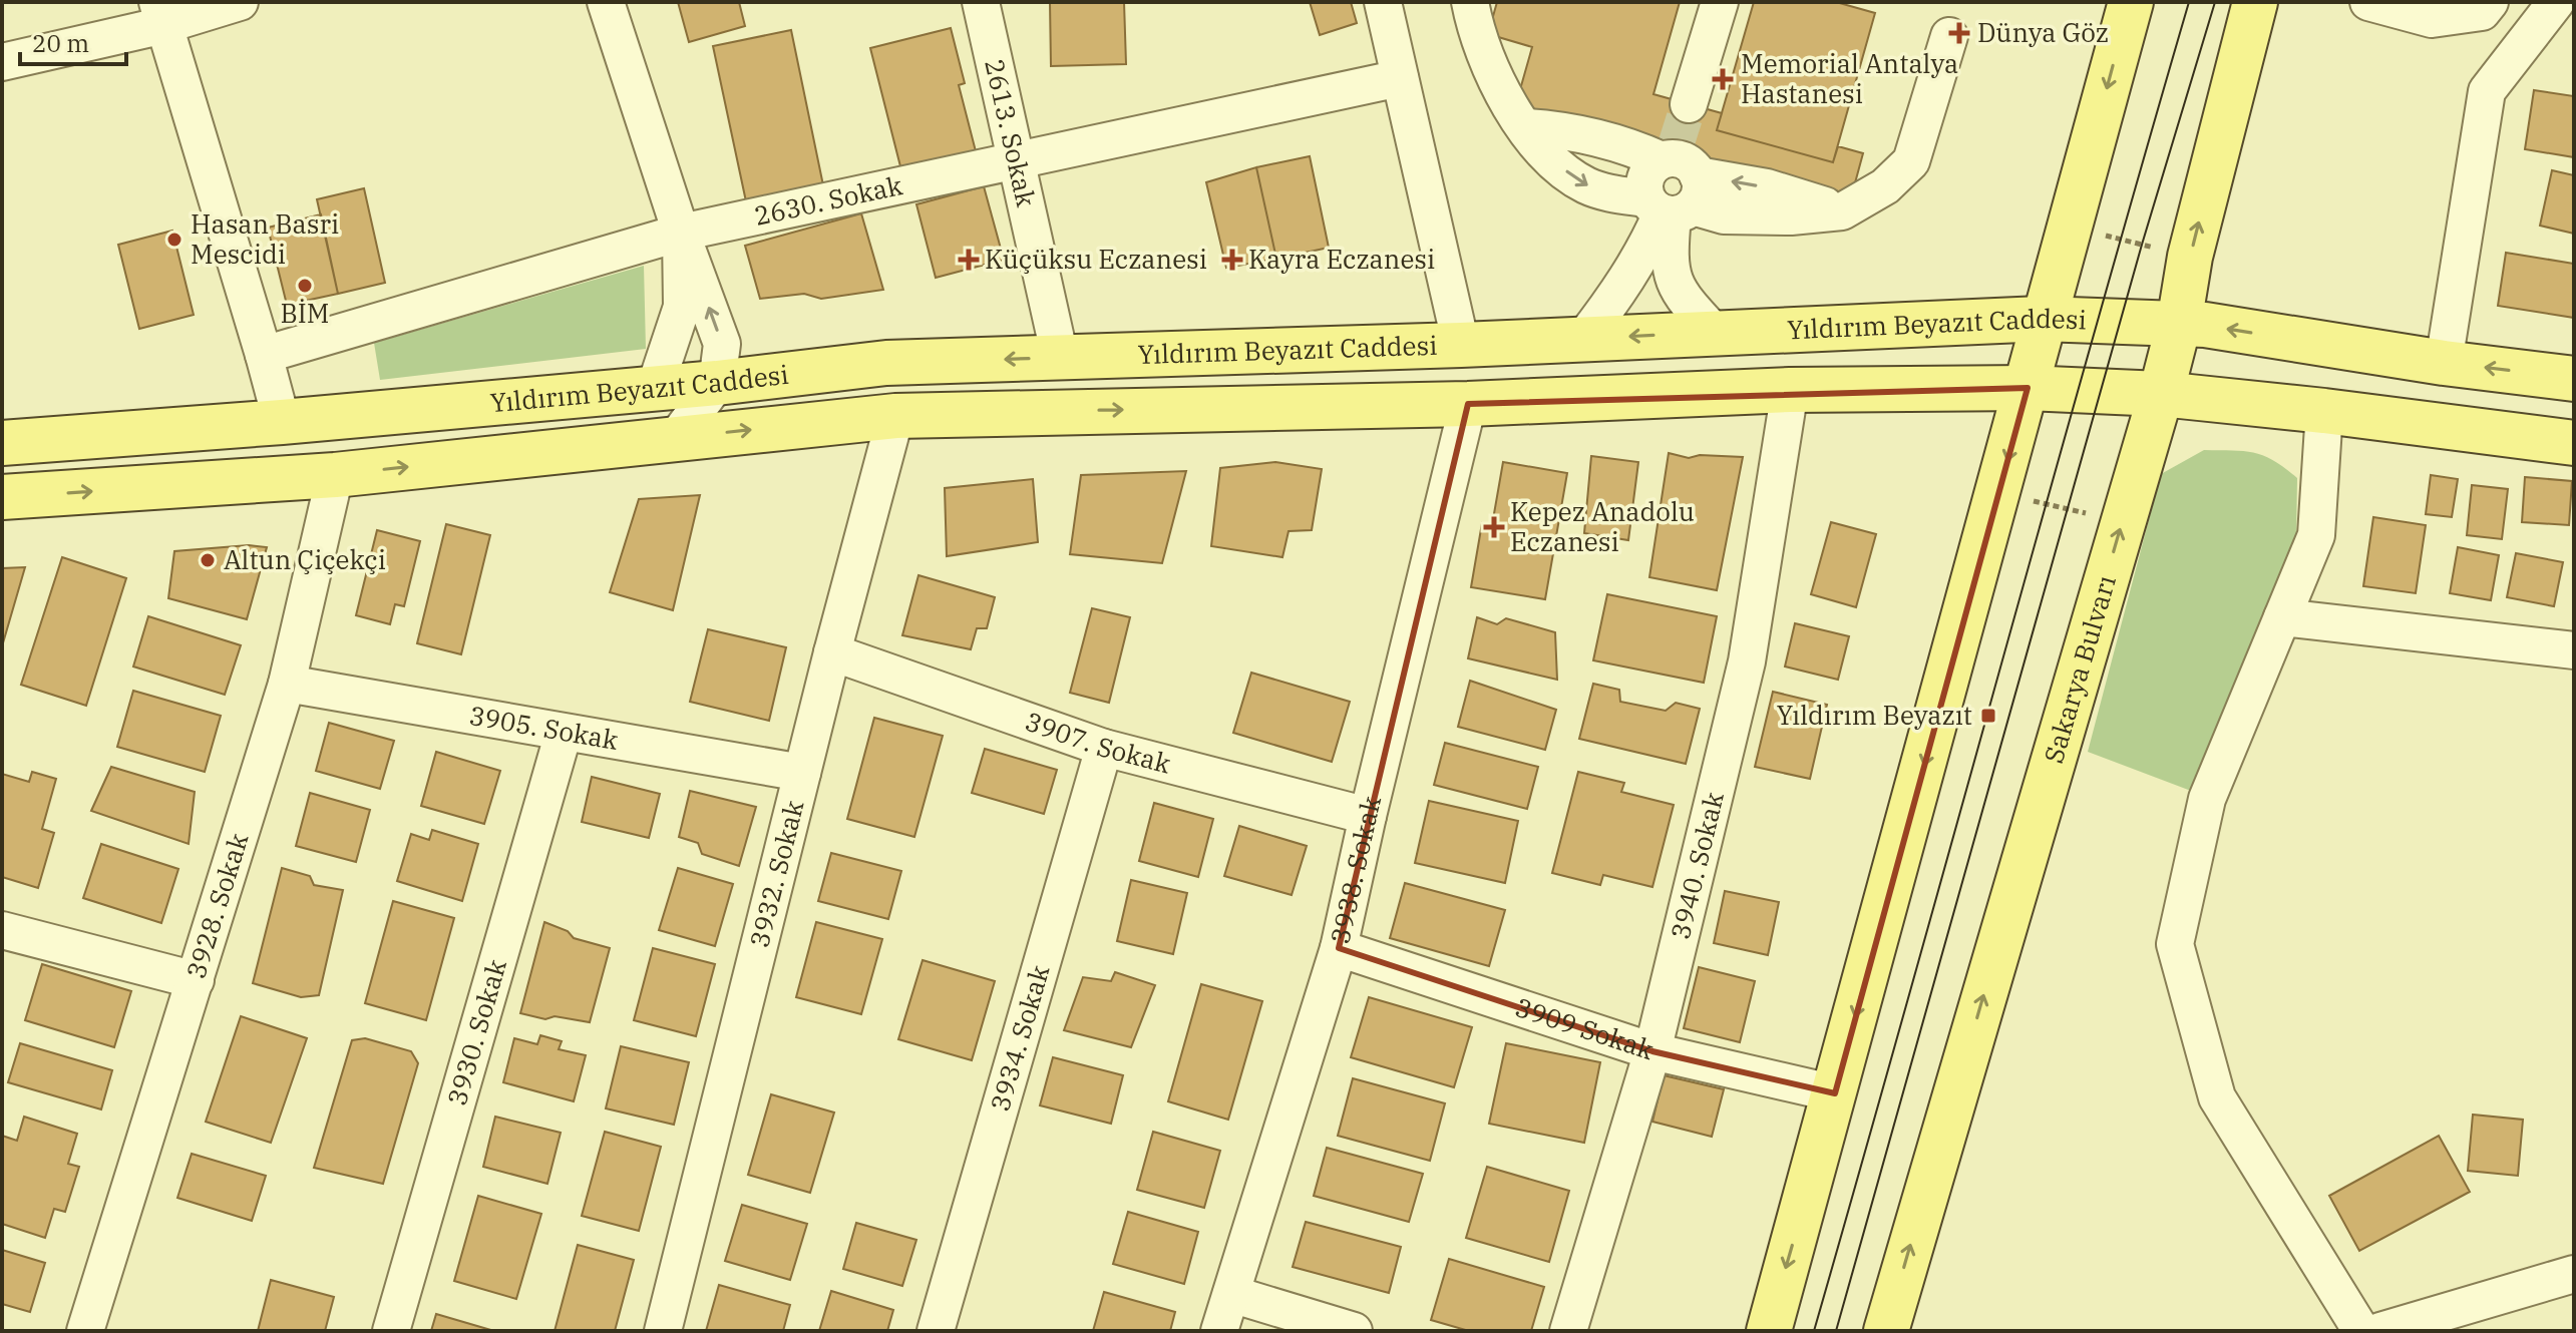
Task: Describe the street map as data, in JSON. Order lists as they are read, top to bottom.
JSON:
{
  "streets": {
    "main road": ["Yıldırım Beyazıt Caddesi", "Sakarya Bulvarı"],
    "street": [
      "2613. Sokak",
      "2630. Sokak",
      "3905. Sokak",
      "3907. Sokak",
      "3940. Sokak",
      "3938. Sokak",
      "3932. Sokak",
      "3928. Sokak",
      "3909 Sokak",
      "3930. Sokak",
      "3934. Sokak"
    ]
  },
  "crossings": [
    ["2613. Sokak", "2630. Sokak"],
    ["2613. Sokak", "Yıldırım Beyazıt Caddesi"],
    ["Yıldırım Beyazıt Caddesi", "Sakarya Bulvarı"],
    ["Yıldırım Beyazıt Caddesi", "3940. Sokak"],
    ["Yıldırım Beyazıt Caddesi", "3938. Sokak"],
    ["Yıldırım Beyazıt Caddesi", "3932. Sokak"],
    ["Yıldırım Beyazıt Caddesi", "3928. Sokak"],
    ["3905. Sokak", "3932. Sokak"],
    ["3905. Sokak", "3928. Sokak"],
    ["3905. Sokak", "3930. Sokak"],
    ["3907. Sokak", "3938. Sokak"],
    ["3907. Sokak", "3932. Sokak"],
    ["3907. Sokak", "3934. Sokak"],
    ["3940. Sokak", "3909 Sokak"],
    ["3938. Sokak", "3909 Sokak"]
  ],
  "places": {
    "health": [
      "Dünya Göz",
      "Memorial Antalya Hastanesi",
      "Küçüksu Eczanesi",
      "Kayra Eczanesi",
      "Kepez Anadolu Eczanesi"
    ],
    "other": ["Hasan Basri Mescidi", "BİM", "Altun Çiçekçi"],
    "transit": ["Yıldırım Beyazıt"]
  },
  "scale_bar": "20 m"
}
